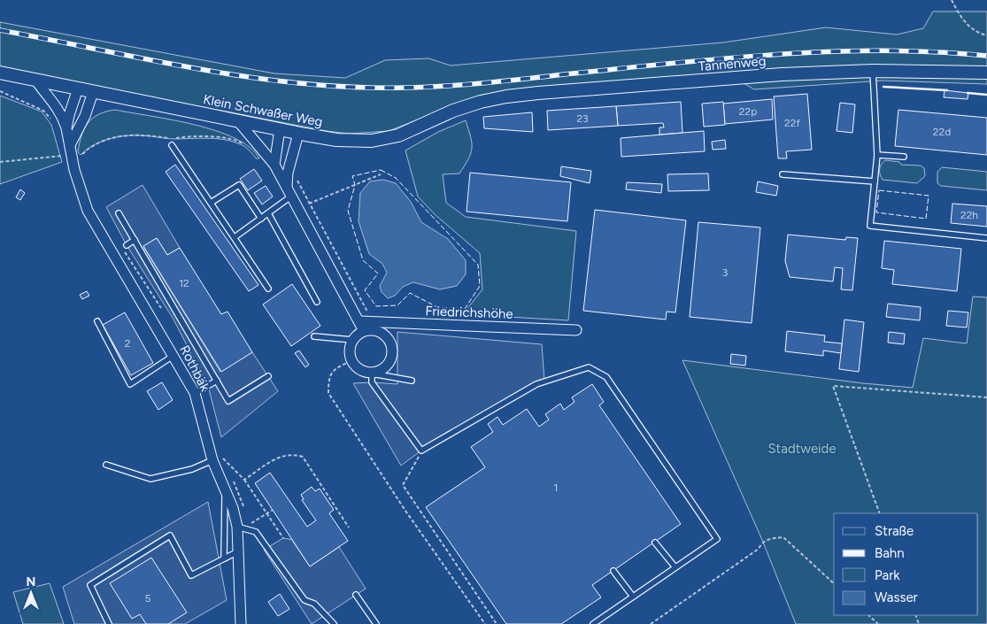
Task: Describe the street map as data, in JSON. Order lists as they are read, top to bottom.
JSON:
{
  "streets": {
    "street": [
      "Tannenweg",
      "Klein Schwaßer Weg",
      "Friedrichshöhe",
      "Rothbäk"
    ]
  },
  "crossings": [
    ["Tannenweg", "Klein Schwaßer Weg"],
    ["Klein Schwaßer Weg", "Rothbäk"]
  ],
  "parks": ["Stadtweide"],
  "house_numbers": [
    "22p",
    "23",
    "22f",
    "22d",
    "22h",
    "3",
    "12",
    "2",
    "1",
    "5"
  ],
  "legend": [
    "Straße",
    "Bahn",
    "Park",
    "Wasser"
  ],
  "north": "top"
}
